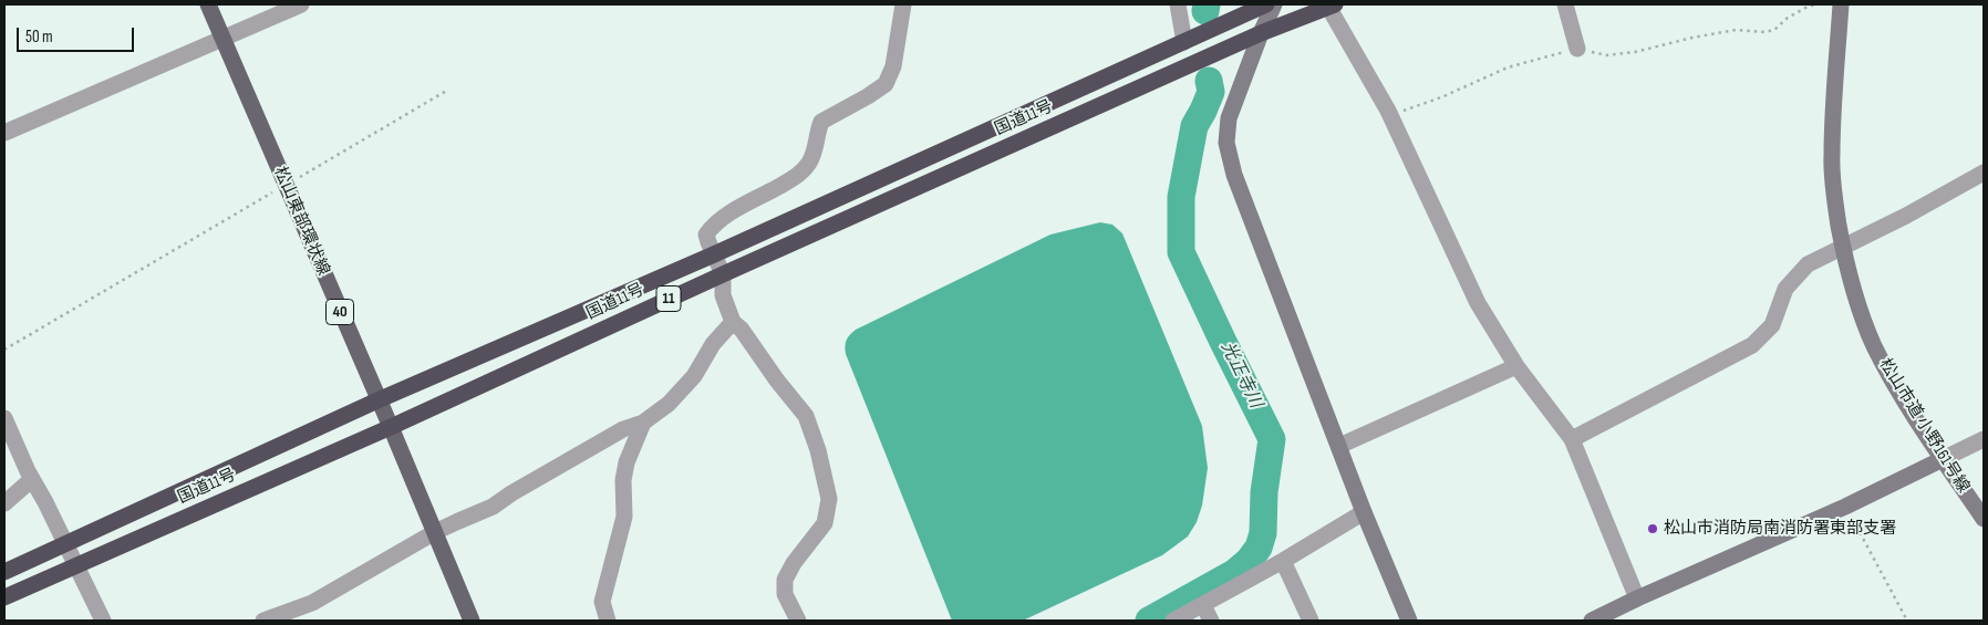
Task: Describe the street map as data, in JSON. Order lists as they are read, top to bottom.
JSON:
{
  "streets": {
    "highway": ["国道11号", "11"],
    "main road": ["松山東部環状線", "40"],
    "street": ["松山市道 小野161号線"]
  },
  "crossings": [
    ["国道11号", "松山東部環状線"]
  ],
  "water": ["光正寺川"],
  "places": ["松山市消防局南消防署東部支署"],
  "scale_bar": "50 m"
}
